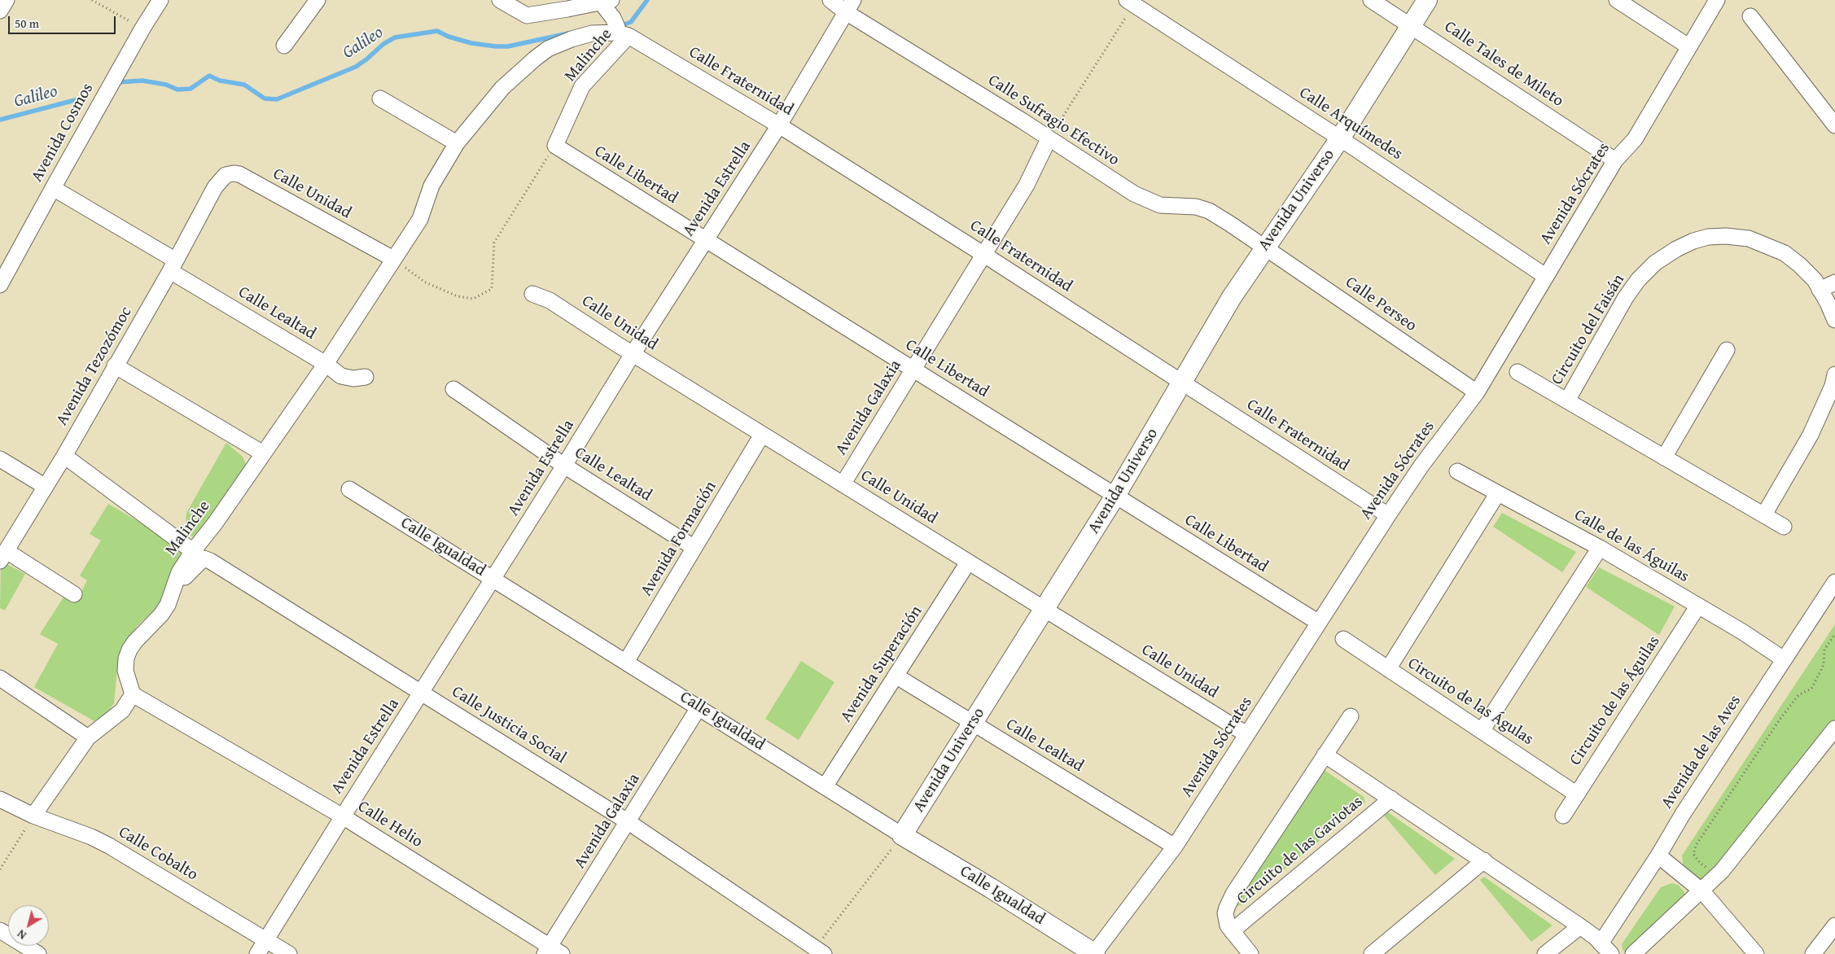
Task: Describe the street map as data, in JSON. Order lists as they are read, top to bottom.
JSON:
{
  "streets": {
    "street": [
      "Malinche",
      "Calle Tales de Mileto",
      "Calle Fraternidad",
      "Calle Sufragio Efectivo",
      "Calle Arquímedes",
      "Avenida Cosmos",
      "Calle Libertad",
      "Avenida Estrella",
      "Calle Unidad",
      "Avenida Sócrates",
      "Avenida Universo",
      "Calle Perseo",
      "Calle Lealtad",
      "Circuito del Faisán",
      "Avenida Tezozómoc",
      "Avenida Galaxia",
      "Avenida Formación",
      "Calle de las Águilas",
      "Calle Igualdad",
      "Avenida Superación",
      "Circuito de las Águilas",
      "Circuito de las Águlas",
      "Calle Justicia Social",
      "Avenida de las Aves",
      "Calle Helio",
      "Circuito de las Gaviotas",
      "Calle Cobalto"
    ]
  },
  "crossings": [
    ["Malinche", "Calle Fraternidad"],
    ["Malinche", "Calle Libertad"],
    ["Malinche", "Calle Unidad"],
    ["Malinche", "Calle Lealtad"],
    ["Malinche", "Calle Justicia Social"],
    ["Malinche", "Calle Helio"],
    ["Calle Tales de Mileto", "Avenida Sócrates"],
    ["Calle Tales de Mileto", "Avenida Universo"],
    ["Calle Fraternidad", "Avenida Estrella"],
    ["Calle Fraternidad", "Avenida Sócrates"],
    ["Calle Fraternidad", "Avenida Universo"],
    ["Calle Fraternidad", "Avenida Galaxia"],
    ["Calle Sufragio Efectivo", "Avenida Estrella"],
    ["Calle Sufragio Efectivo", "Avenida Universo"],
    ["Calle Sufragio Efectivo", "Calle Perseo"],
    ["Calle Sufragio Efectivo", "Avenida Galaxia"],
    ["Calle Arquímedes", "Avenida Sócrates"],
    ["Calle Arquímedes", "Avenida Universo"],
    ["Avenida Cosmos", "Calle Lealtad"],
    ["Calle Libertad", "Avenida Estrella"],
    ["Calle Libertad", "Avenida Sócrates"],
    ["Calle Libertad", "Avenida Universo"],
    ["Calle Libertad", "Avenida Galaxia"],
    ["Avenida Estrella", "Calle Unidad"],
    ["Avenida Estrella", "Calle Lealtad"],
    ["Avenida Estrella", "Calle Igualdad"],
    ["Avenida Estrella", "Calle Justicia Social"],
    ["Avenida Estrella", "Calle Helio"],
    ["Avenida Estrella", "Calle Cobalto"],
    ["Calle Unidad", "Avenida Sócrates"],
    ["Calle Unidad", "Avenida Universo"],
    ["Calle Unidad", "Avenida Tezozómoc"],
    ["Calle Unidad", "Avenida Galaxia"],
    ["Calle Unidad", "Avenida Formación"],
    ["Calle Unidad", "Avenida Superación"],
    ["Avenida Sócrates", "Calle Perseo"],
    ["Avenida Sócrates", "Calle Lealtad"],
    ["Avenida Sócrates", "Calle Igualdad"],
    ["Avenida Universo", "Calle Perseo"],
    ["Avenida Universo", "Calle Lealtad"],
    ["Avenida Universo", "Calle Igualdad"],
    ["Calle Lealtad", "Avenida Tezozómoc"],
    ["Calle Lealtad", "Avenida Formación"],
    ["Calle Lealtad", "Avenida Superación"],
    ["Avenida Galaxia", "Calle Igualdad"],
    ["Avenida Galaxia", "Calle Justicia Social"],
    ["Avenida Galaxia", "Calle Helio"],
    ["Avenida Formación", "Calle Igualdad"],
    ["Calle de las Águilas", "Circuito de las Águilas"],
    ["Calle de las Águilas", "Avenida de las Aves"],
    ["Calle Igualdad", "Avenida Superación"],
    ["Circuito de las Águilas", "Circuito de las Águlas"],
    ["Avenida de las Aves", "Circuito de las Gaviotas"]
  ],
  "water": ["Galileo"],
  "scale_bar": "50 m",
  "north": "bottom left"
}
